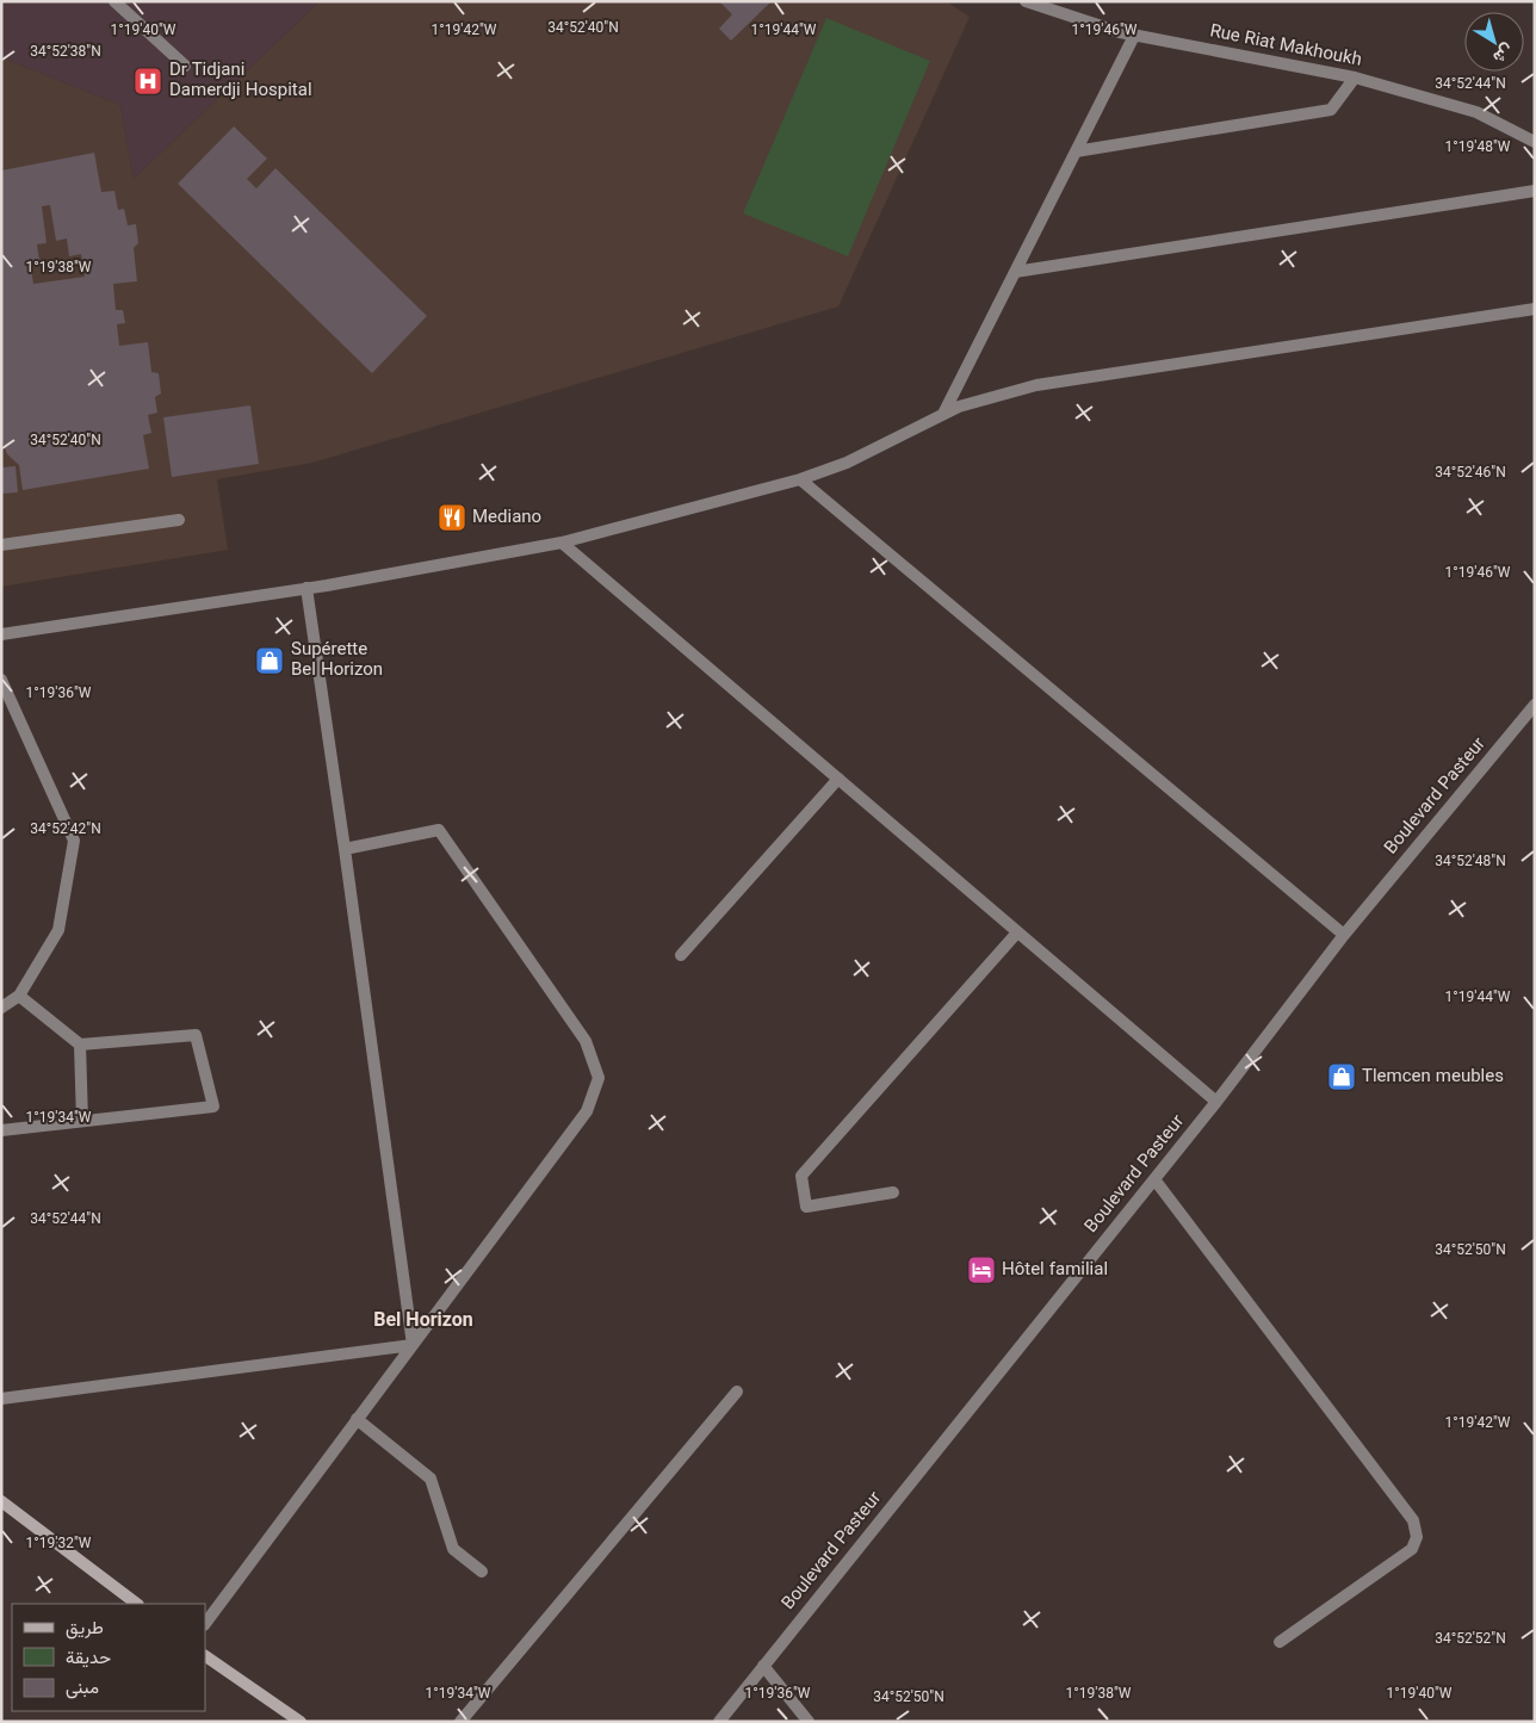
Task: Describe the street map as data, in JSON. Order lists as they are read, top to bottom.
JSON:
{
  "streets": {
    "street": ["Rue Riat Makhoukh", "Boulevard Pasteur"]
  },
  "districts": ["Bel Horizon"],
  "places": {
    "hospital": ["Dr Tidjani Damerdji Hospital"],
    "restaurant": ["Mediano"],
    "shop": ["Supérette Bel Horizon", "Tlemcen meubles"],
    "hotel": ["Hôtel familial"]
  },
  "legend": ["طريق", "حديقة", "مبنى"],
  "north": "bottom right",
  "coordinates": [
    "34°52'40\"N",
    "1°19'40\"W",
    "1°19'42\"W",
    "1°19'44\"W",
    "1°19'46\"W",
    "34°52'38\"N",
    "34°52'44\"N",
    "1°19'48\"W",
    "1°19'38\"W",
    "34°52'46\"N",
    "1°19'36\"W",
    "34°52'42\"N",
    "34°52'48\"N",
    "1°19'34\"W",
    "34°52'50\"N",
    "1°19'32\"W",
    "34°52'52\"N"
  ]
}
